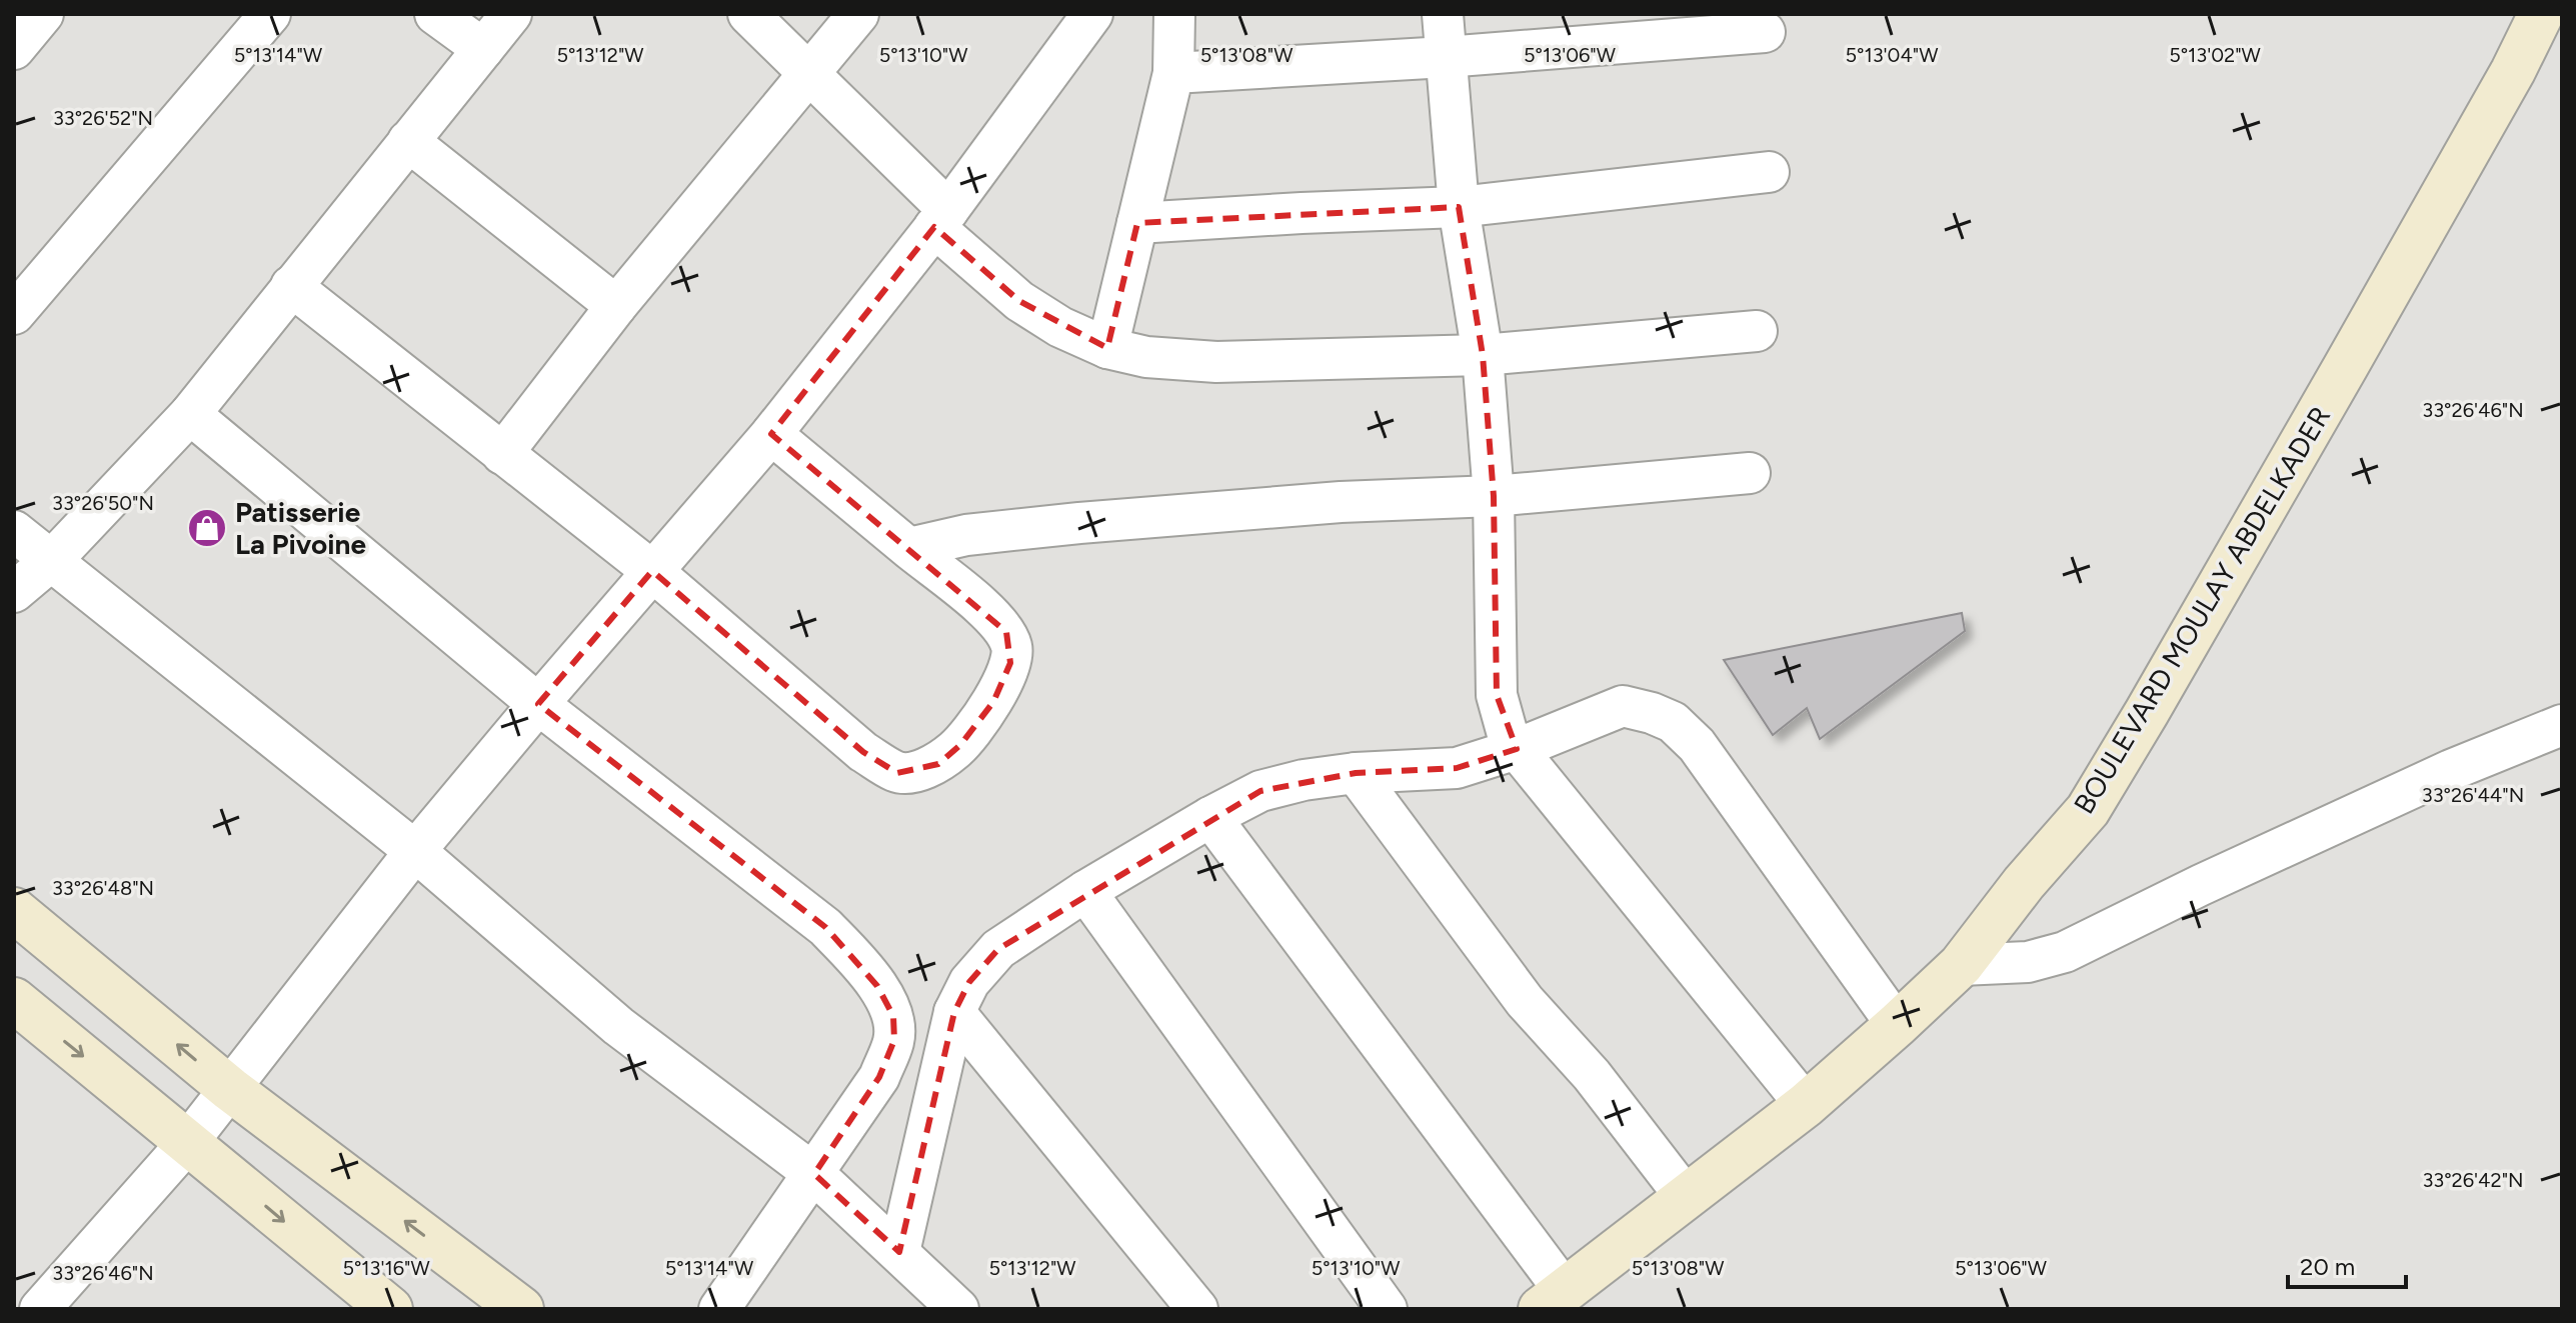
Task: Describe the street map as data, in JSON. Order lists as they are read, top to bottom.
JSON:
{
  "streets": {
    "street": ["BOULEVARD MOULAY ABDELKADER"]
  },
  "places": {
    "shop": ["Patisserie La Pivoine"]
  },
  "scale_bar": "20 m",
  "coordinates": [
    "5°13'14\"W",
    "5°13'12\"W",
    "5°13'08\"W",
    "5°13'06\"W",
    "5°13'04\"W",
    "5°13'10\"W",
    "5°13'02\"W",
    "33°26'52\"N",
    "33°26'46\"N",
    "33°26'50\"N",
    "33°26'44\"N",
    "33°26'48\"N",
    "33°26'42\"N",
    "5°13'16\"W"
  ]
}
